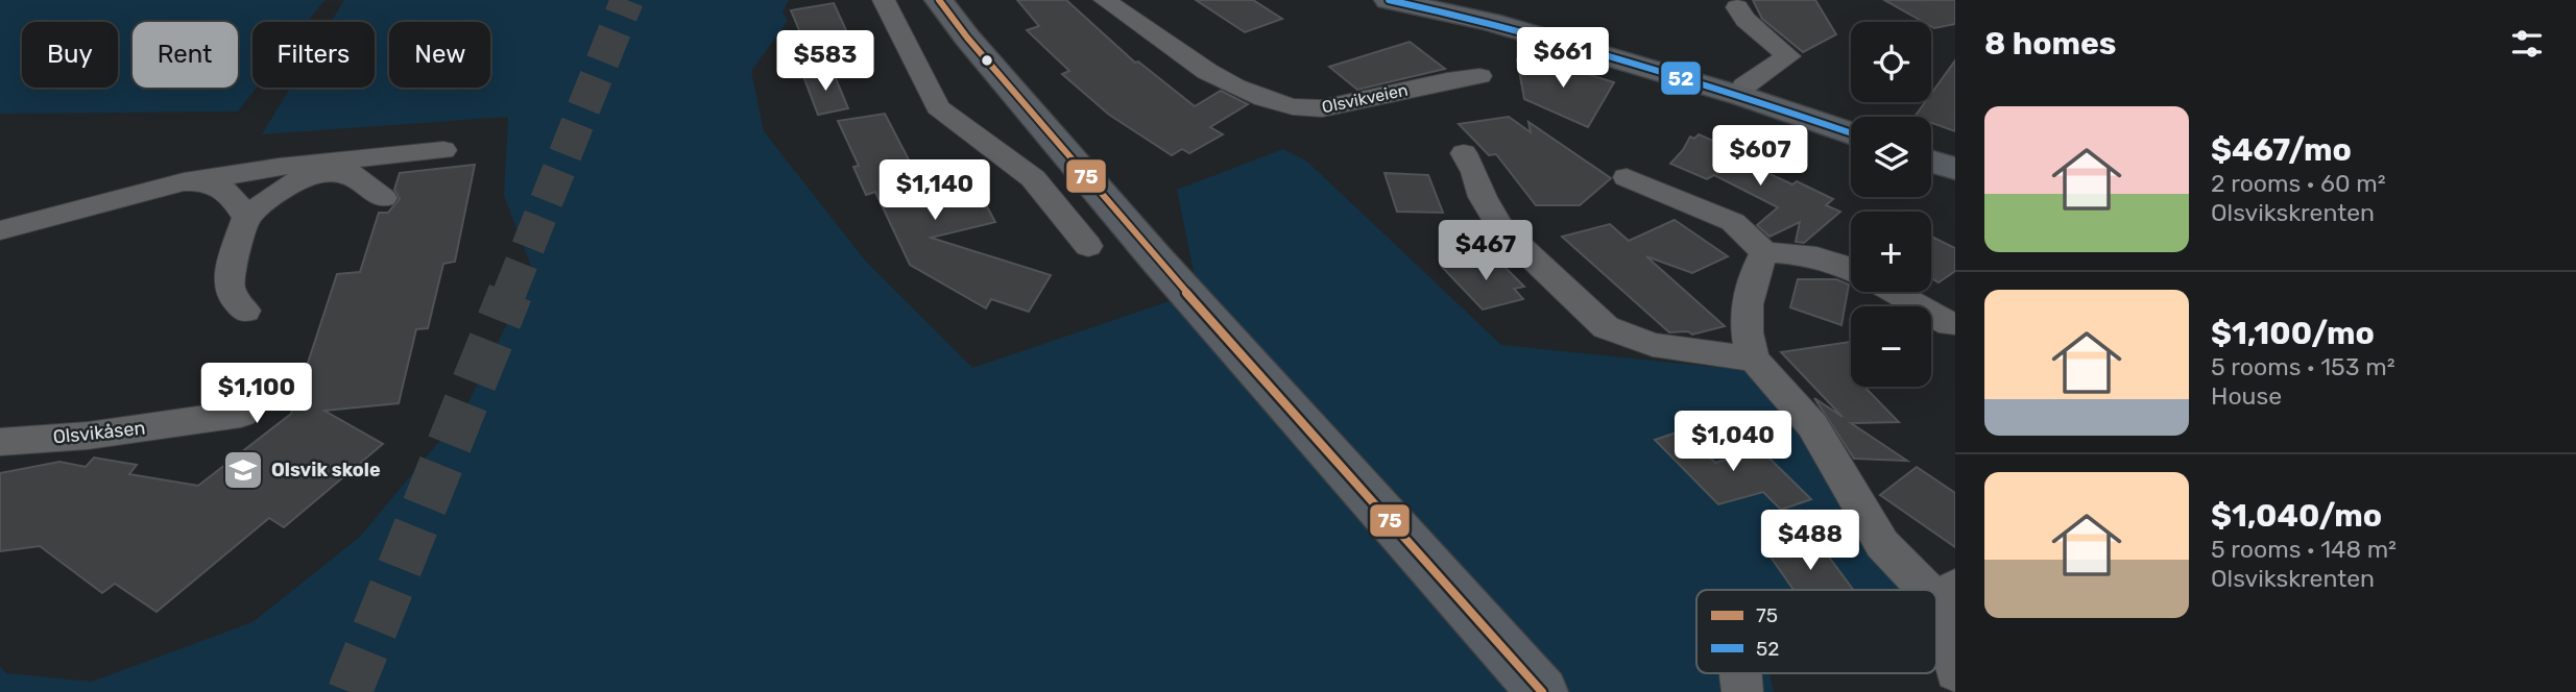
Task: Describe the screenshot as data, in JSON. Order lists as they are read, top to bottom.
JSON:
{
  "streets": {
    "street": ["Olsvikveien", "Olsvikåsen"]
  },
  "places": {
    "school or university": ["Olsvik skole"]
  },
  "lines": ["transit line 75", "transit line 52"],
  "legend": ["75", "52"],
  "page": {
    "heading": "8 homes",
    "map_buttons": ["+", "−"],
    "chip": [
      "Buy",
      "Rent",
      "Filters",
      "New"
    ],
    "price": [
      "$661",
      "$583",
      "$607",
      "$1,140",
      "$467",
      "$1,100",
      "$1,040",
      "$488"
    ],
    "list": [
      {
        "name": "$467/mo",
        "note": "2 rooms · 60 m² · Olsvikskrenten"
      },
      {
        "name": "$1,100/mo",
        "note": "5 rooms · 153 m² · House"
      },
      {
        "name": "$1,040/mo",
        "note": "5 rooms · 148 m² · Olsvikskrenten"
      }
    ]
  }
}
